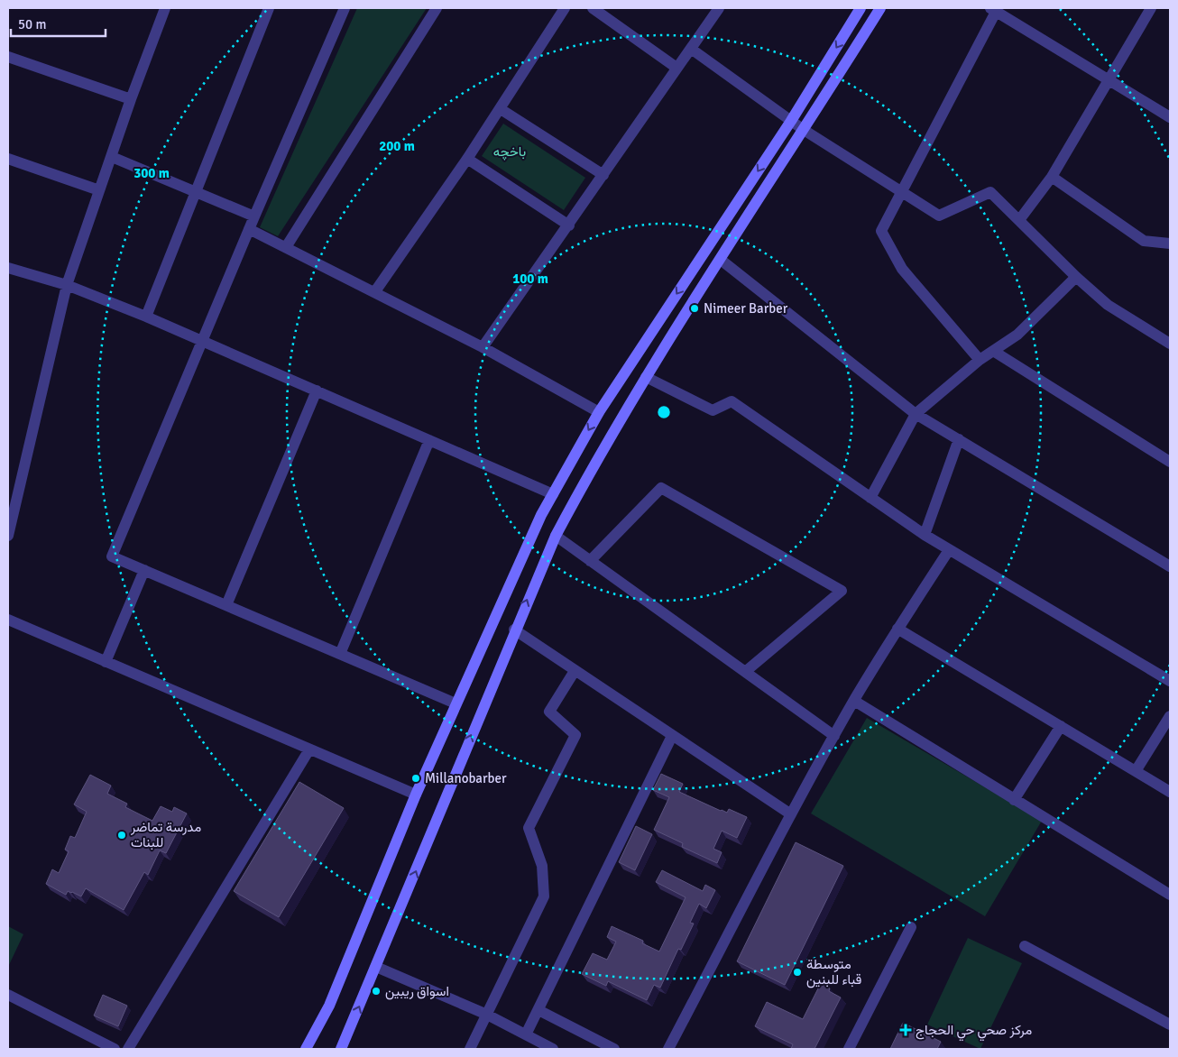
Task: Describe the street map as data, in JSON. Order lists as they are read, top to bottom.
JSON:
{
  "parks": ["باخچە"],
  "places": {
    "other": [
      "Nimeer Barber",
      "Millanobarber",
      "مدرسة تماضر للبنات",
      "متوسطة قباء للبنين",
      "اسواق ريبين"
    ],
    "health": ["مركز صحي حي الحجاج"]
  },
  "scale_bar": "50 m",
  "rings": ["200 m", "300 m", "100 m"]
}
